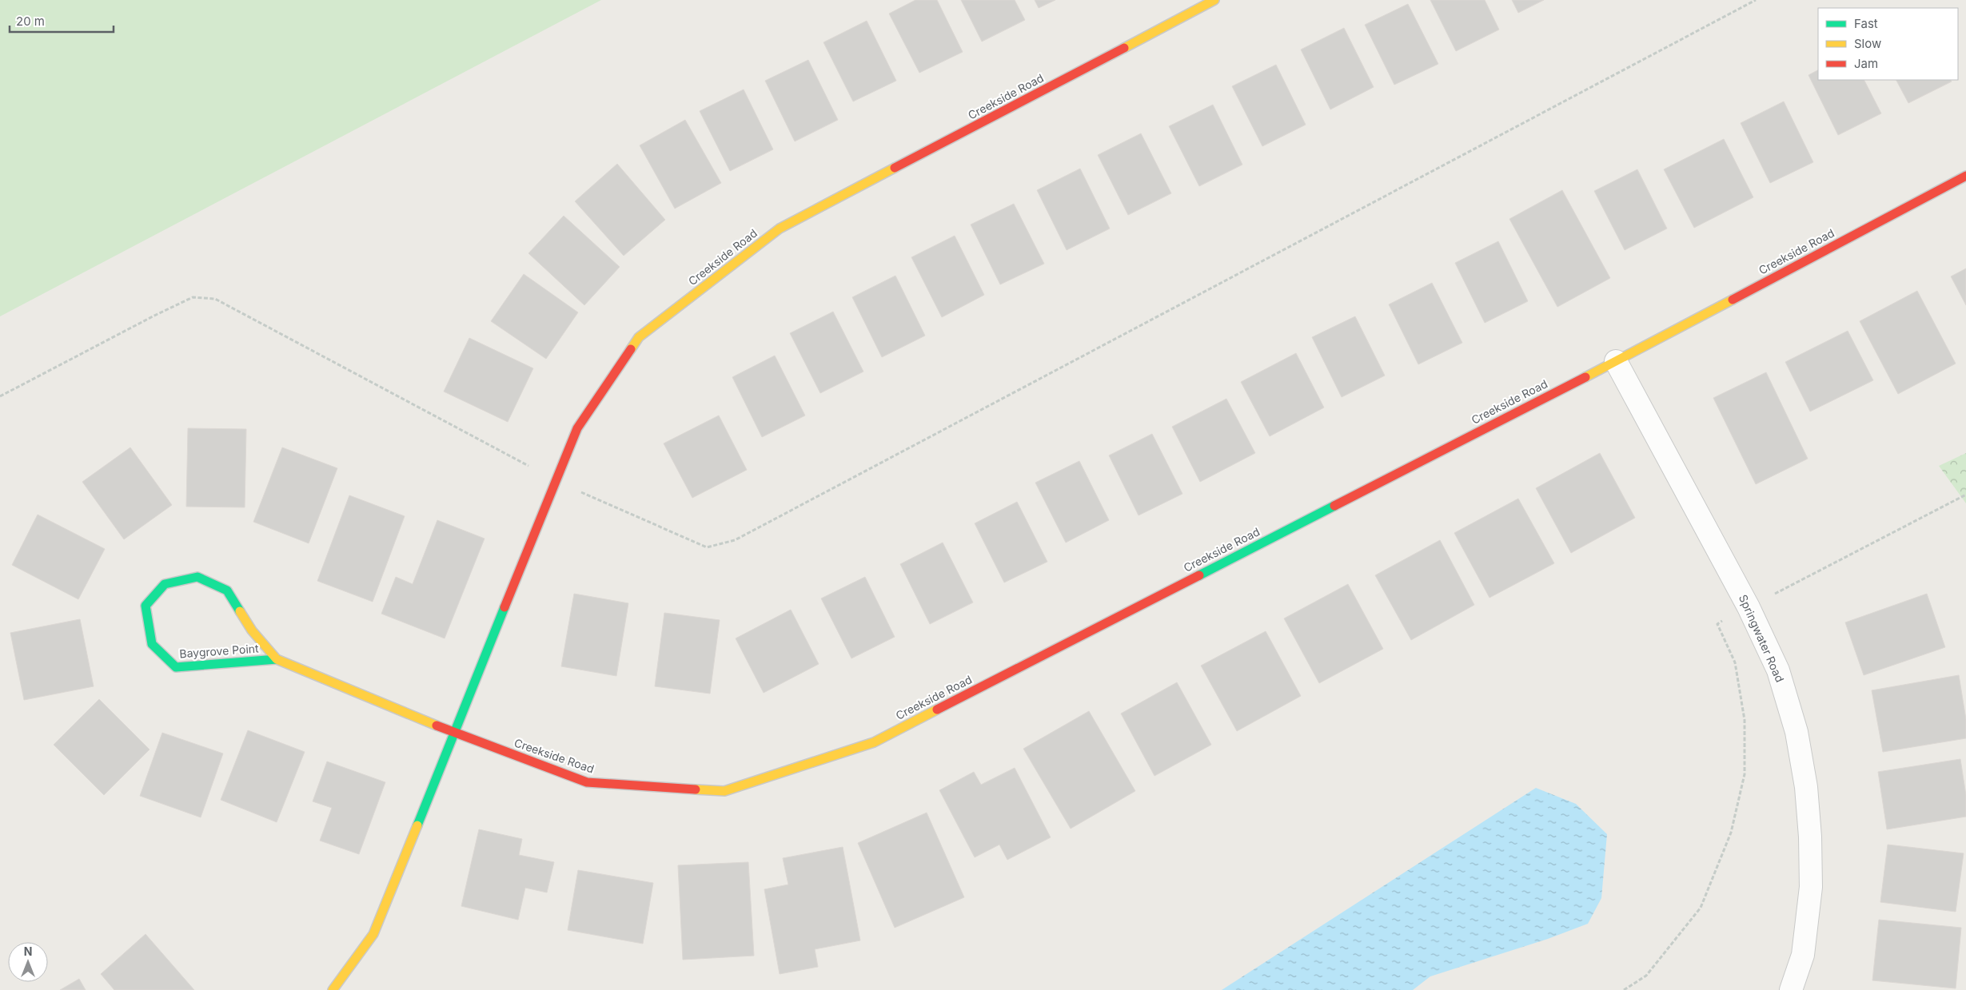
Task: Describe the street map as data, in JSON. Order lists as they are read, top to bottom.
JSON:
{
  "streets": {
    "street": ["Creekside Road", "Springwater Road", "Baygrove Point"]
  },
  "crossings": [
    ["Creekside Road", "Springwater Road"],
    ["Creekside Road", "Baygrove Point"]
  ],
  "legend": ["Fast", "Slow", "Jam"],
  "scale_bar": "20 m",
  "north": "top"
}
